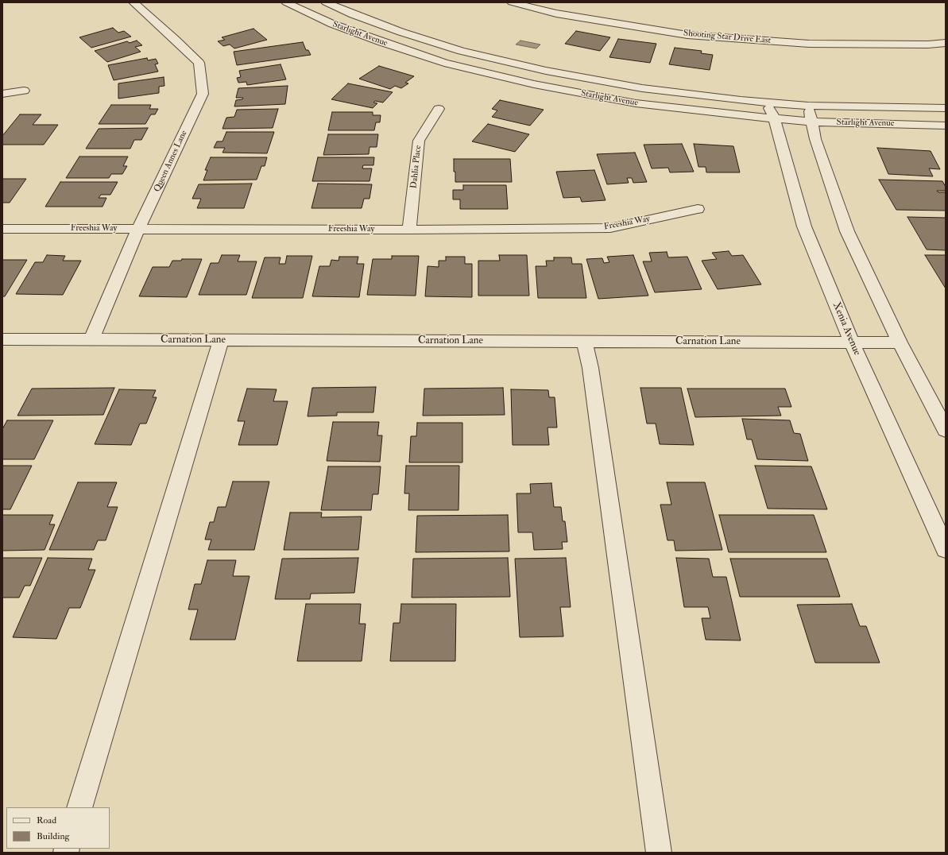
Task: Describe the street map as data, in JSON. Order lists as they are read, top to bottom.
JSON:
{
  "streets": {
    "street": [
      "Starlight Avenue",
      "Shooting Star Drive East",
      "Queen Annes Lane",
      "Dahlia Place",
      "Freeshia Way",
      "Xenia Avenue",
      "Carnation Lane"
    ]
  },
  "crossings": [
    ["Starlight Avenue", "Xenia Avenue"],
    ["Queen Annes Lane", "Freeshia Way"],
    ["Queen Annes Lane", "Carnation Lane"],
    ["Dahlia Place", "Freeshia Way"],
    ["Xenia Avenue", "Carnation Lane"]
  ],
  "legend": ["Road", "Building"]
}
